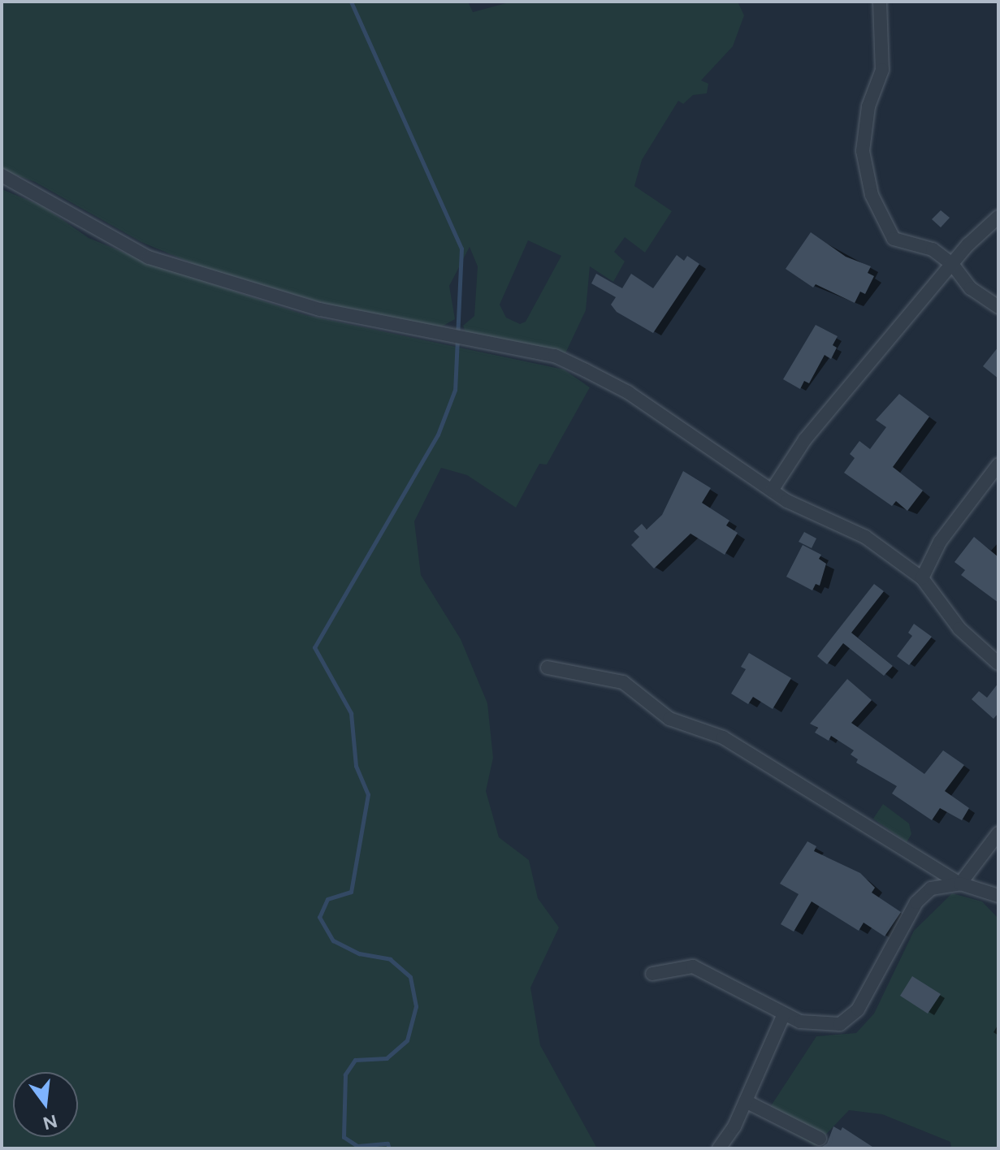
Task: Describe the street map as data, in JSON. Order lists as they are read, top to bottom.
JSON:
{
  "north": "bottom"
}
